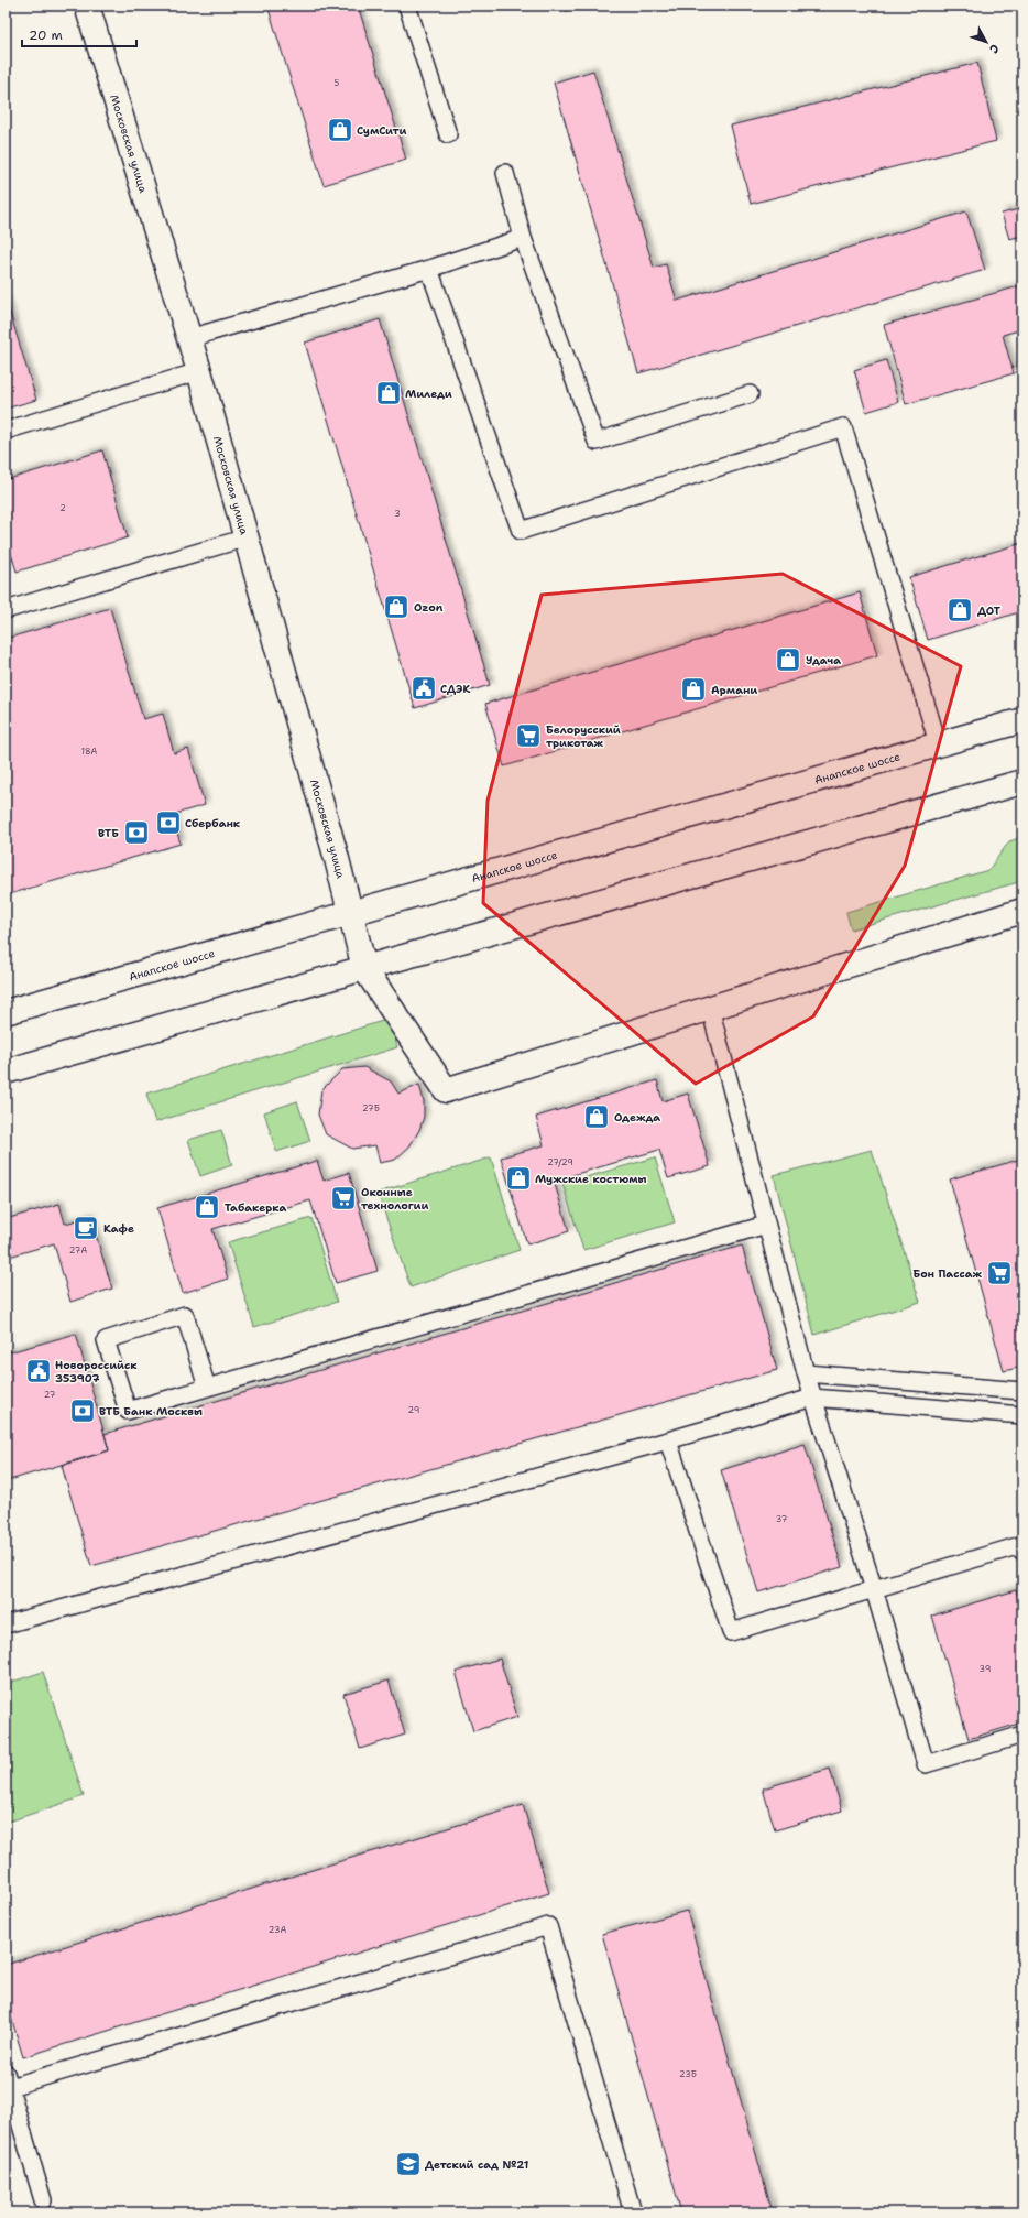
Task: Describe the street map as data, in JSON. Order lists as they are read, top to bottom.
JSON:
{
  "streets": {
    "main road": ["Московская улица", "Анапское шоссе"]
  },
  "crossings": [
    ["Московская улица", "Анапское шоссе"]
  ],
  "places": {
    "shop": [
      "СумСити",
      "Миледи",
      "Ozon",
      "ДОТ",
      "Удача",
      "Армани",
      "Одежда",
      "Мужские костюмы",
      "Табакерка"
    ],
    "public building": ["СДЭК", "Новороссийск 353907"],
    "supermarket": ["Белорусский трикотаж", "Оконные технологии", "Бон Пассаж"],
    "bank": ["Сбербанк", "ВТБ", "ВТБ Банк Москвы"],
    "cafe": ["Кафе"],
    "school or university": ["Детский сад №21"]
  },
  "house_numbers": [
    "5",
    "2",
    "3",
    "18А",
    "27Б",
    "27/29",
    "27А",
    "27",
    "29",
    "37",
    "39",
    "23А",
    "23Б"
  ],
  "scale_bar": "20 m",
  "north": "bottom right"
}
